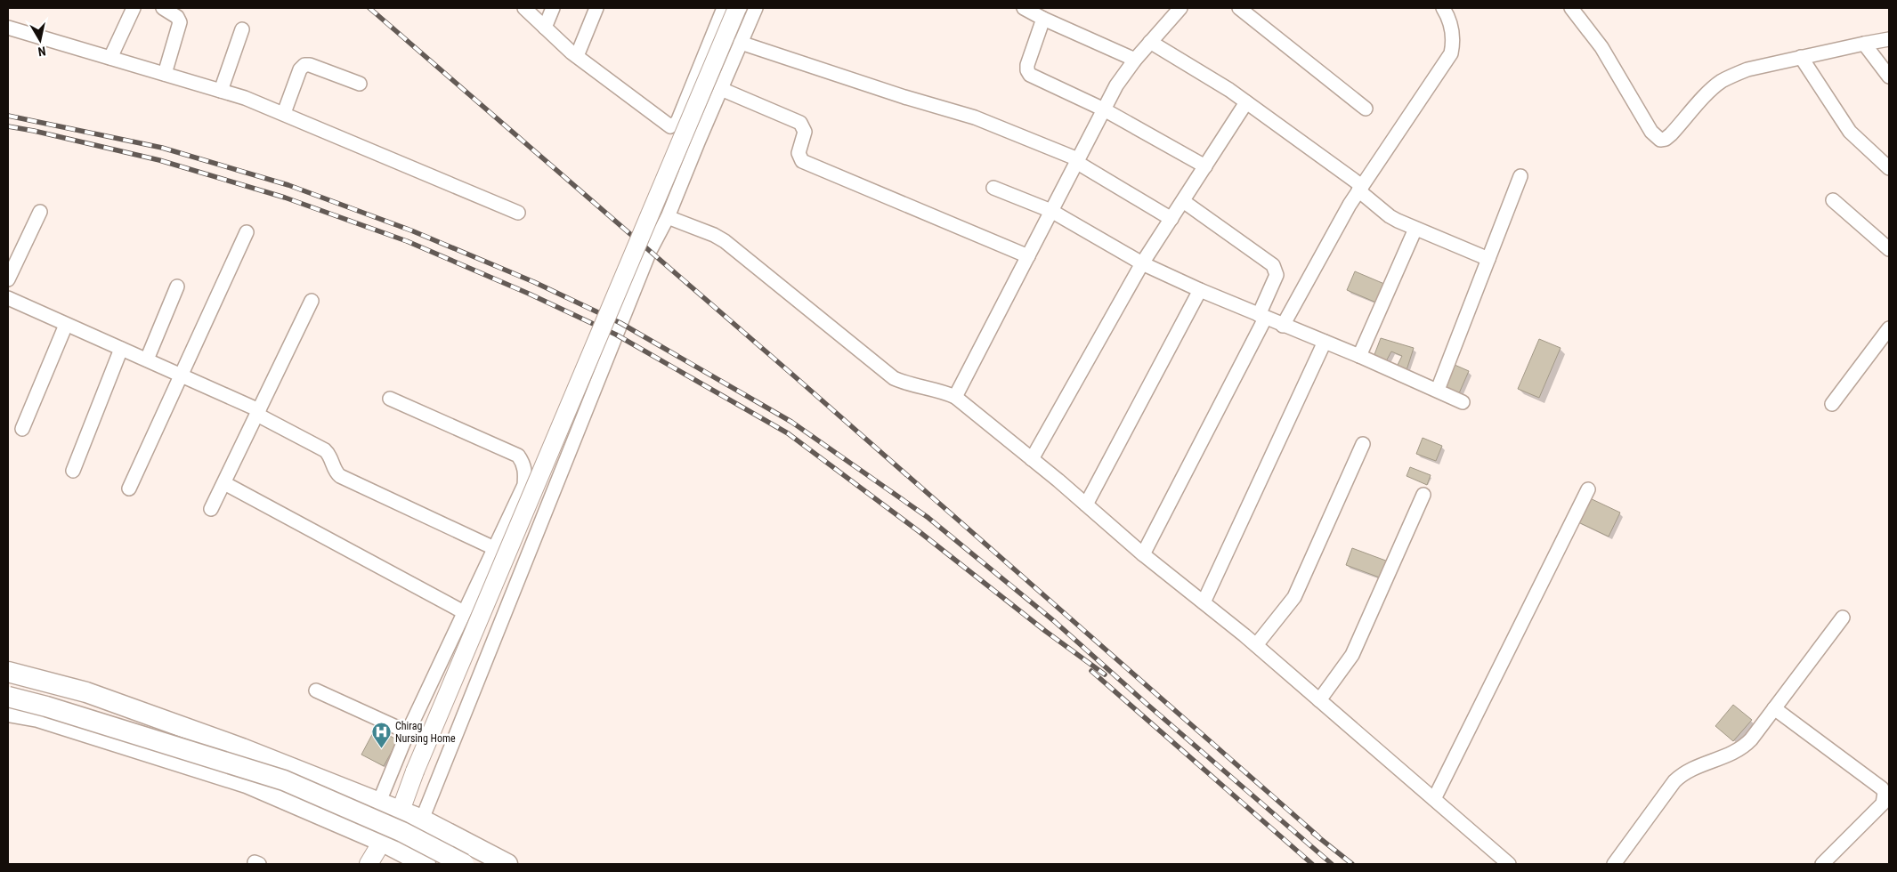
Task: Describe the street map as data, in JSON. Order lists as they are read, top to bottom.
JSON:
{
  "places": {
    "hospital": ["Chirag Nursing Home"]
  },
  "north": "bottom"
}
